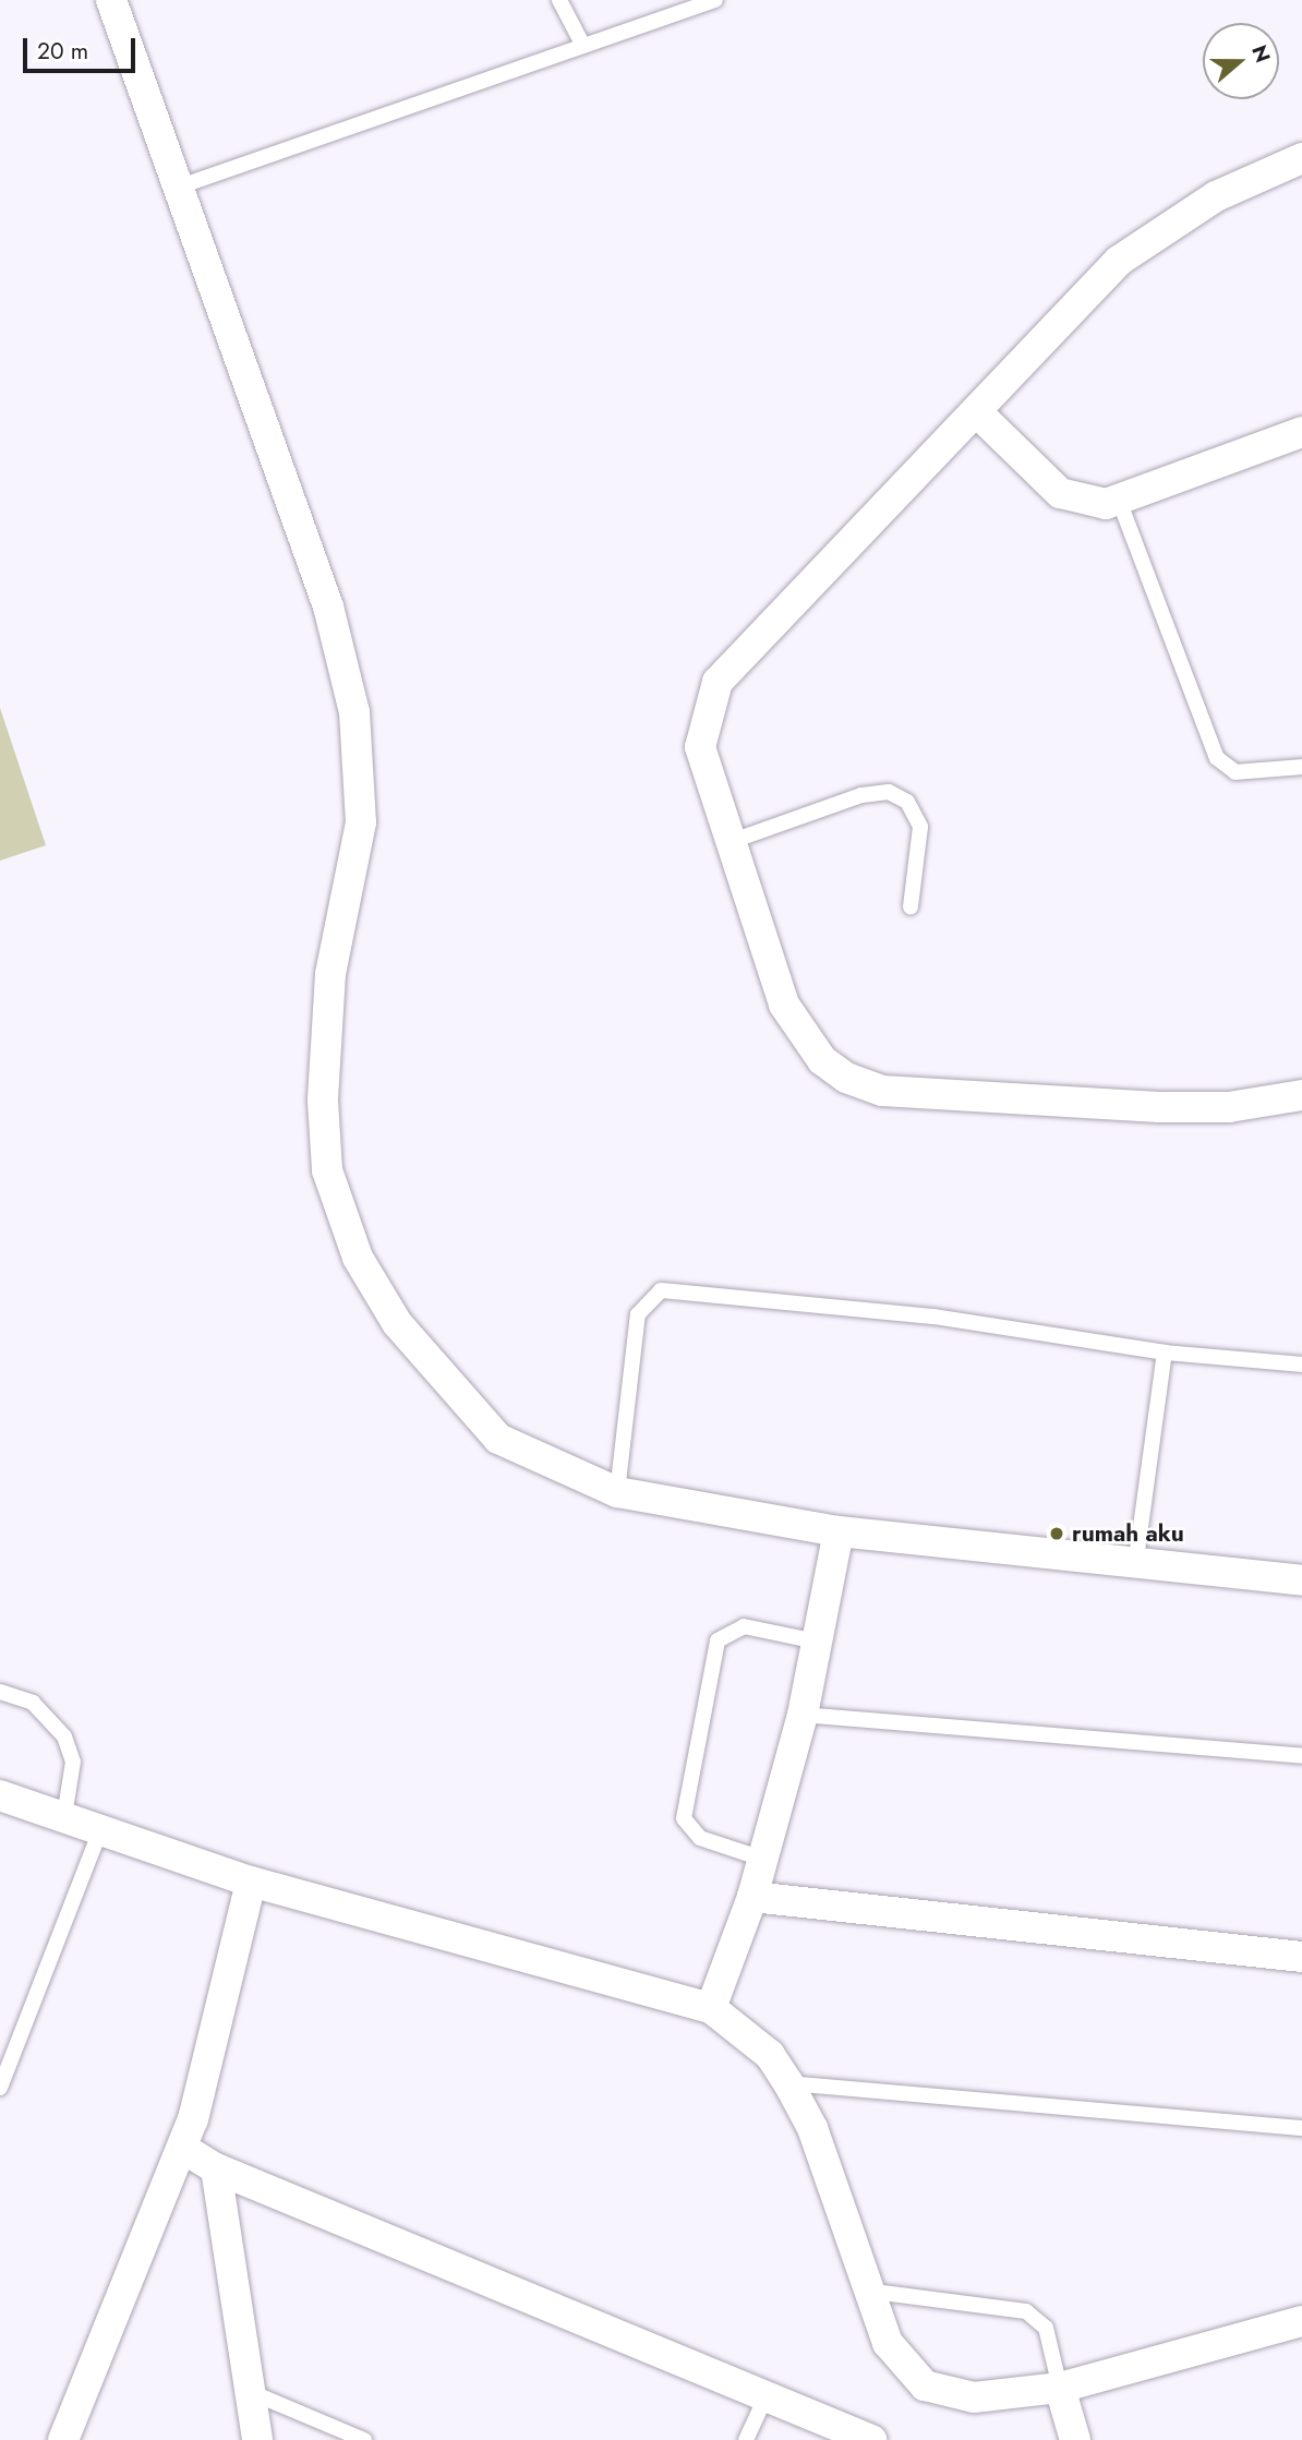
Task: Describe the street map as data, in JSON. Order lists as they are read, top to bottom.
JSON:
{
  "places": ["rumah aku"],
  "scale_bar": "20 m",
  "north": "right"
}
